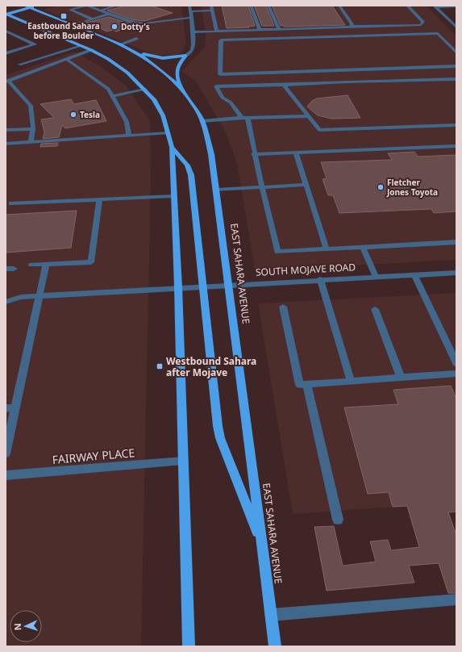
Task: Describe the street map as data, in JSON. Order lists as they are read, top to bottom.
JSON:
{
  "streets": {
    "main road": ["EAST SAHARA AVENUE"],
    "street": ["SOUTH MOJAVE ROAD", "FAIRWAY PLACE"]
  },
  "crossings": [
    ["SOUTH MOJAVE ROAD", "EAST SAHARA AVENUE"]
  ],
  "places": {
    "transit": ["Eastbound Sahara before Boulder", "Westbound Sahara after Mojave"],
    "other": ["Dotty's", "Tesla", "Fletcher Jones Toyota"]
  },
  "north": "left"
}
